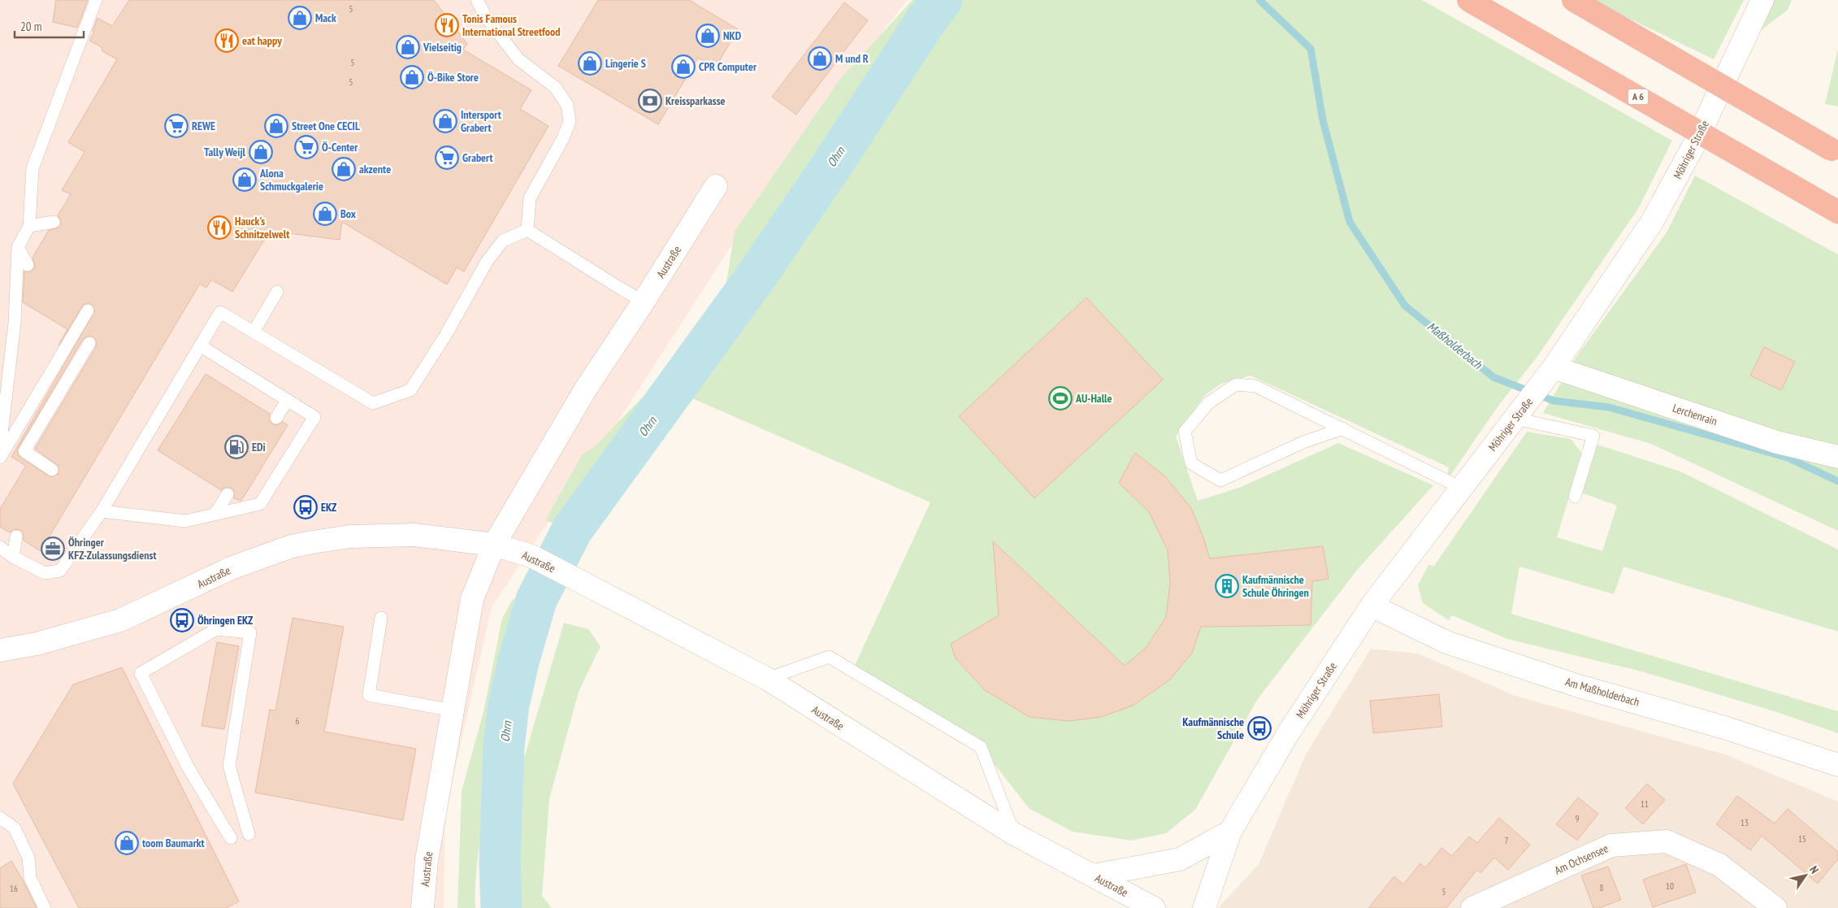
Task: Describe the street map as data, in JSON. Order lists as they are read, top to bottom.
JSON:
{
  "streets": {
    "highway": ["A 6"],
    "street": [
      "Möhriger Straße",
      "Austraße",
      "Lerchenrain",
      "Am Maßholderbach",
      "Am Ochsensee"
    ]
  },
  "crossings": [
    ["Möhriger Straße", "Lerchenrain"],
    ["Möhriger Straße", "Am Maßholderbach"]
  ],
  "water": ["Ohrn", "Maßholderbach"],
  "places": {
    "shop": [
      "Mack",
      "NKD",
      "Vielseitig",
      "M und R",
      "Lingerie S",
      "CPR Computer",
      "Ö-Bike Store",
      "Intersport Grabert",
      "Street One CECIL",
      "Tally Weijl",
      "akzente",
      "Alona Schmuckgalerie",
      "Box",
      "toom Baumarkt"
    ],
    "restaurant": ["Tonis Famous International Streetfood", "eat happy", "Hauck's Schnitzelwelt"],
    "bank": ["Kreissparkasse"],
    "supermarket": ["REWE", "Ö-Center", "Grabert"],
    "sports": ["AU-Halle"],
    "fuel station": ["EDi"],
    "bus stop": ["EKZ", "Öhringen EKZ", "Kaufmännische Schule"],
    "office": ["Öhringer KFZ-Zulassungsdienst"],
    "building": ["Kaufmännische Schule Öhringen"]
  },
  "house_numbers": [
    "5",
    "5",
    "5",
    "6",
    "11",
    "9",
    "13",
    "15",
    "7",
    "10",
    "8",
    "16",
    "5"
  ],
  "scale_bar": "20 m",
  "north": "top right"
}
